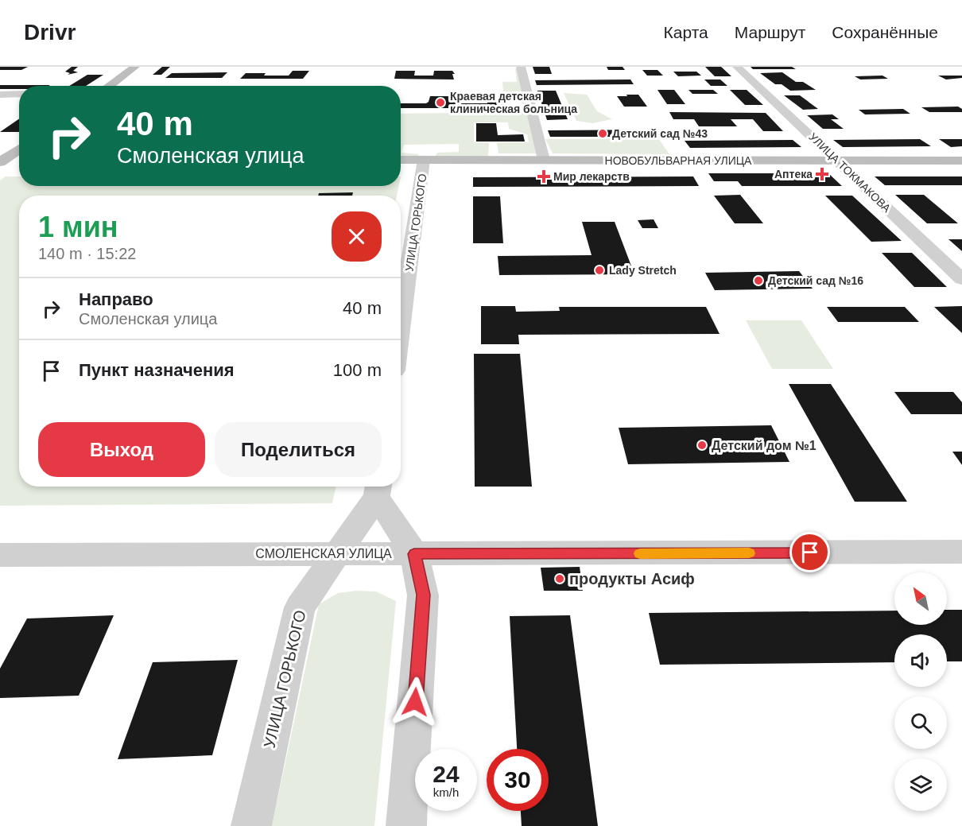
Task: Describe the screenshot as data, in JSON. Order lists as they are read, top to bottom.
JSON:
{
  "streets": {
    "street": [
      "НОВОБУЛЬВАРНАЯ УЛИЦА",
      "УЛИЦА ТОКМАКОВА",
      "УЛИЦА ГОРЬКОГО",
      "СМОЛЕНСКАЯ УЛИЦА"
    ]
  },
  "crossings": [
    ["НОВОБУЛЬВАРНАЯ УЛИЦА", "УЛИЦА ТОКМАКОВА"],
    ["НОВОБУЛЬВАРНАЯ УЛИЦА", "УЛИЦА ГОРЬКОГО"],
    ["УЛИЦА ГОРЬКОГО", "СМОЛЕНСКАЯ УЛИЦА"]
  ],
  "places": {
    "other": [
      "Краевая детская клиническая больница",
      "Детский сад №43",
      "Lady Stretch",
      "Детский сад №16",
      "Детский дом №1",
      "продукты Асиф"
    ],
    "health": ["Аптека", "Мир лекарств"]
  },
  "north": "top left",
  "page": {
    "header": "Drivr",
    "nav": ["Карта", "Маршрут", "Сохранённые"],
    "turn": ["40 m", "Смоленская улица"],
    "heading": ["1 мин", "140 m · 15:22"],
    "list": [
      {
        "name": "Направо",
        "note": "Смоленская улица",
        "value": "40 m"
      },
      {
        "name": "Пункт назначения",
        "value": "100 m"
      }
    ],
    "buttons": ["Выход", "Поделиться"],
    "speed": "24 km/h",
    "limit": "30"
  }
}
